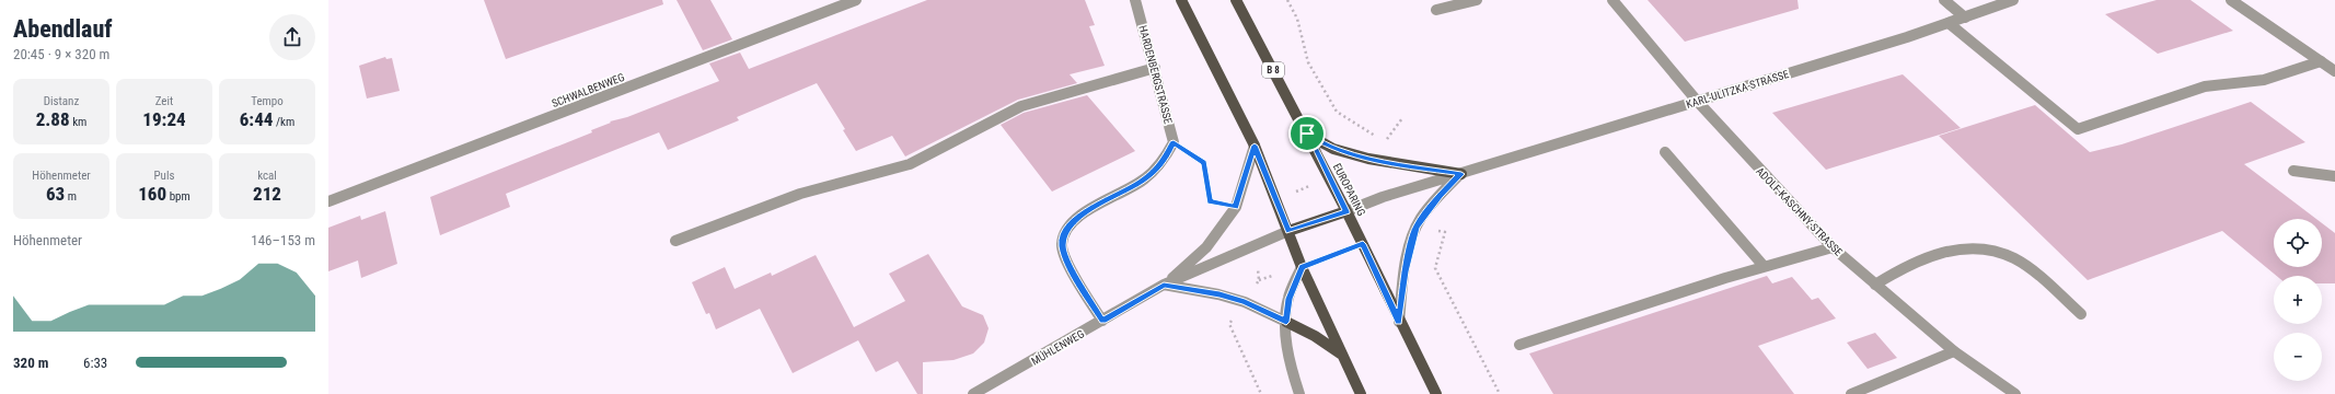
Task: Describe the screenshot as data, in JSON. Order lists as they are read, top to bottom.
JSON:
{
  "streets": {
    "main road": ["B 8", "EUROPARING"],
    "street": [
      "HARDENBERGSTRASSE",
      "KARL-ULITZKA-STRASSE",
      "SCHWALBENWEG",
      "ADOLF-KASCHNY-STRASSE",
      "MÜHLENWEG"
    ]
  },
  "crossings": [
    ["KARL-ULITZKA-STRASSE", "EUROPARING"],
    ["KARL-ULITZKA-STRASSE", "ADOLF-KASCHNY-STRASSE"]
  ],
  "page": {
    "heading": ["Abendlauf", "20:45 · 9 × 320 m"],
    "stats": [
      ["Distanz", "2.88 km"],
      ["Zeit", "19:24"],
      ["Tempo", "6:44 /km"],
      ["Höhenmeter", "63 m"],
      ["Puls", "160 bpm"],
      ["kcal", "212"]
    ],
    "map_buttons": ["+", "−"],
    "chart": ["Höhenmeter", "146–153 m"],
    "list": [
      {
        "name": "320 m",
        "note": "6:33"
      }
    ]
  }
}
